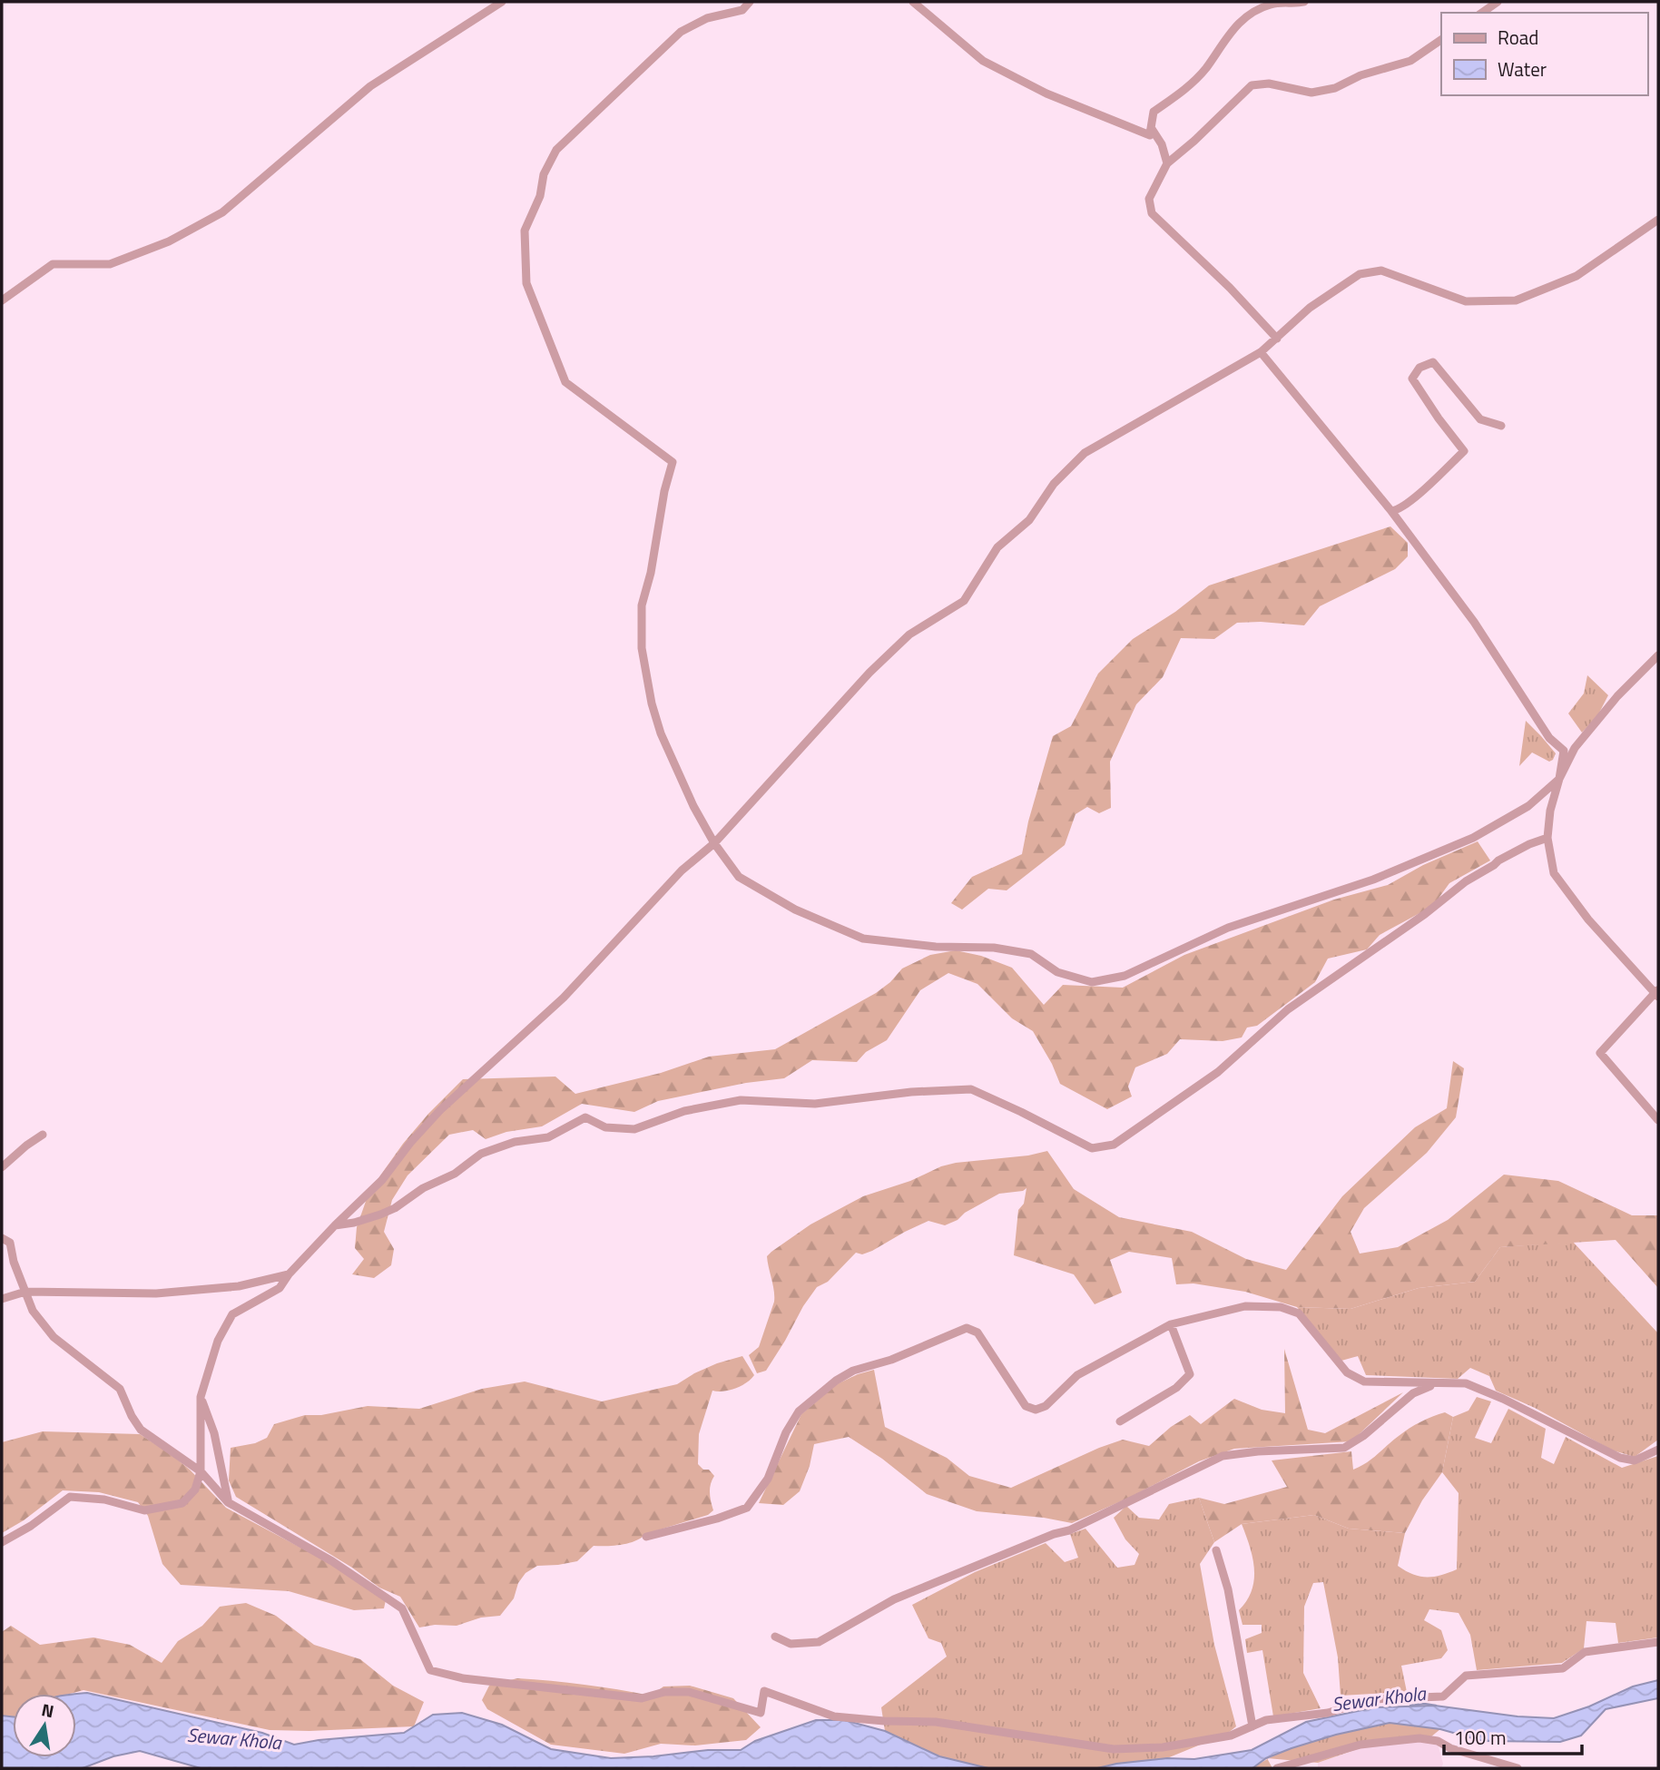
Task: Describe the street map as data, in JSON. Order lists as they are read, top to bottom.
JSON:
{
  "water": ["Sewar Khola"],
  "legend": ["Road", "Water"],
  "scale_bar": "100 m",
  "north": "top"
}
